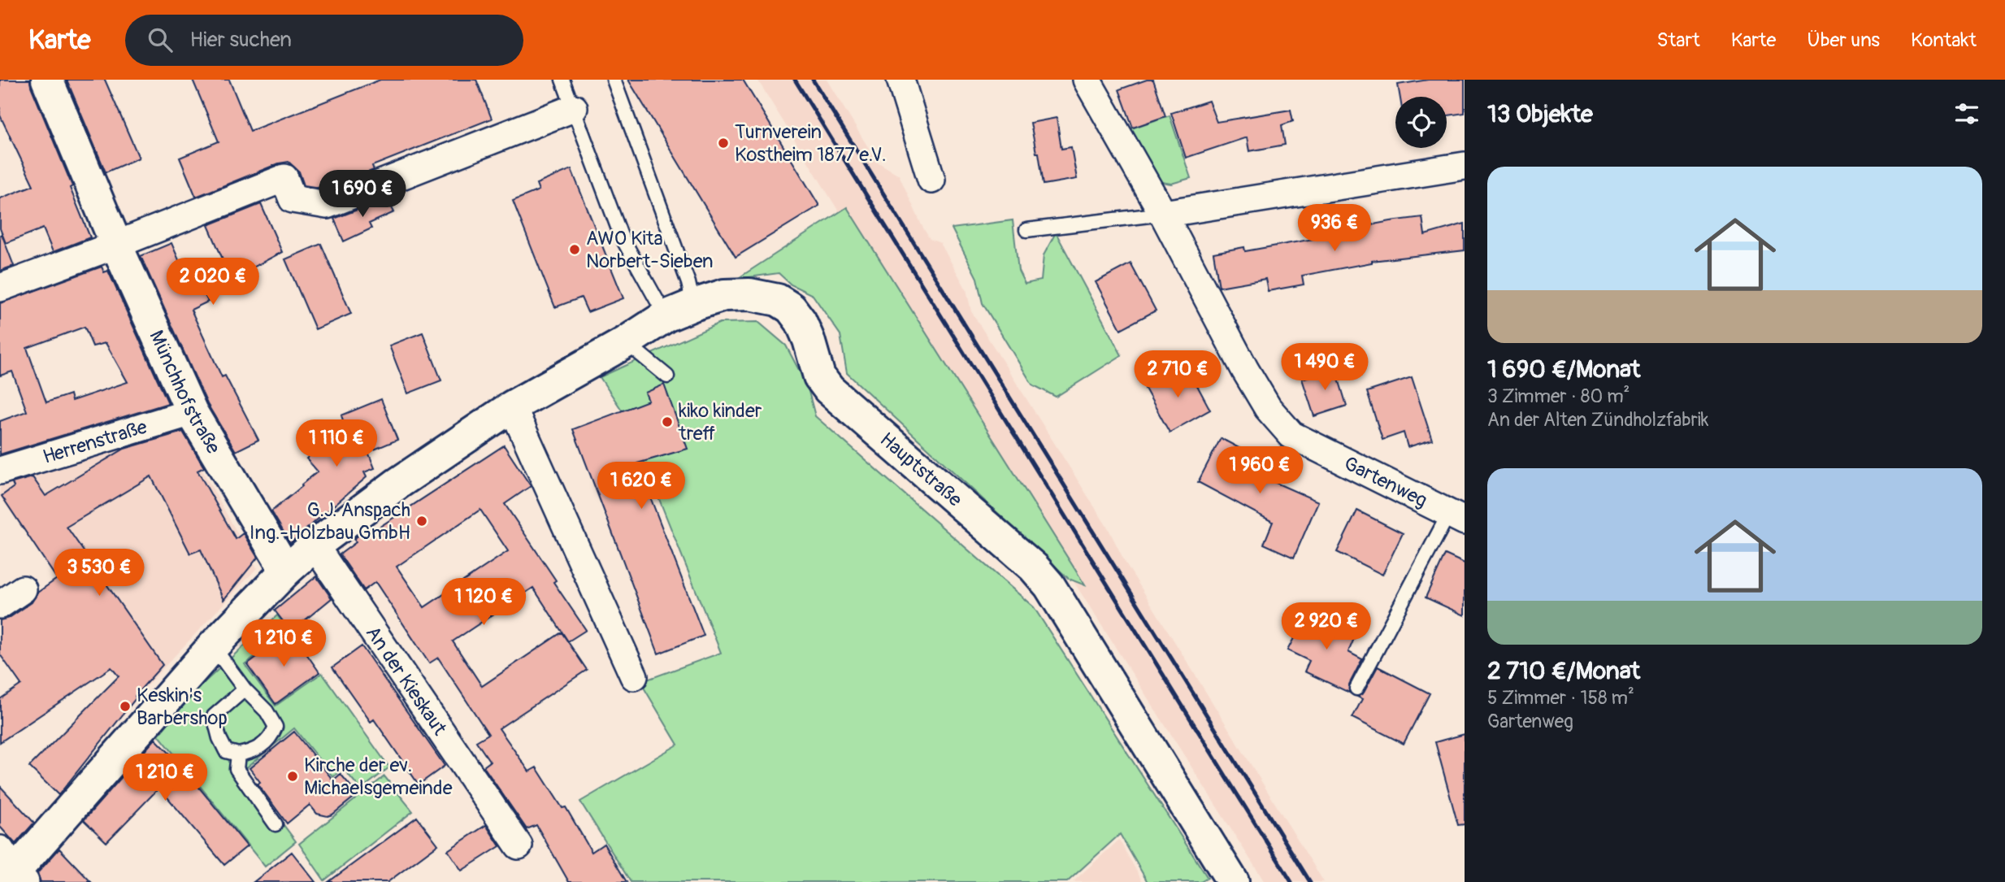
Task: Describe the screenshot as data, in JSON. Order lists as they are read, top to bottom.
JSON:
{
  "streets": {
    "street": [
      "Münchhofstraße",
      "Herrenstraße",
      "Hauptstraße",
      "Gartenweg",
      "An der Kieskaut"
    ]
  },
  "crossings": [
    ["Münchhofstraße", "Herrenstraße"],
    ["Münchhofstraße", "Hauptstraße"],
    ["Hauptstraße", "An der Kieskaut"]
  ],
  "places": [
    "Turnverein Kostheim 1877 e.V.",
    "AWO Kita Norbert-Sieben",
    "kiko kinder treff",
    "G.J. Anspach Ing.-Holzbau GmbH",
    "Keskin's Barbershop",
    "Kirche der ev. Michaelsgemeinde"
  ],
  "page": {
    "header": "Karte",
    "search": "Hier suchen",
    "nav": [
      "Start",
      "Karte",
      "Über uns",
      "Kontakt"
    ],
    "heading": "13 Objekte",
    "list": [
      {
        "name": "1 690 €/Monat",
        "note": "3 Zimmer · 80 m² · An der Alten Zündholzfabrik"
      },
      {
        "name": "2 710 €/Monat",
        "note": "5 Zimmer · 158 m² · Gartenweg"
      }
    ],
    "price": [
      "1 690 €",
      "936 €",
      "2 020 €",
      "1 490 €",
      "2 710 €",
      "1 110 €",
      "1 960 €",
      "1 620 €",
      "3 530 €",
      "1 120 €",
      "2 920 €",
      "1 210 €",
      "1 210 €"
    ]
  }
}
